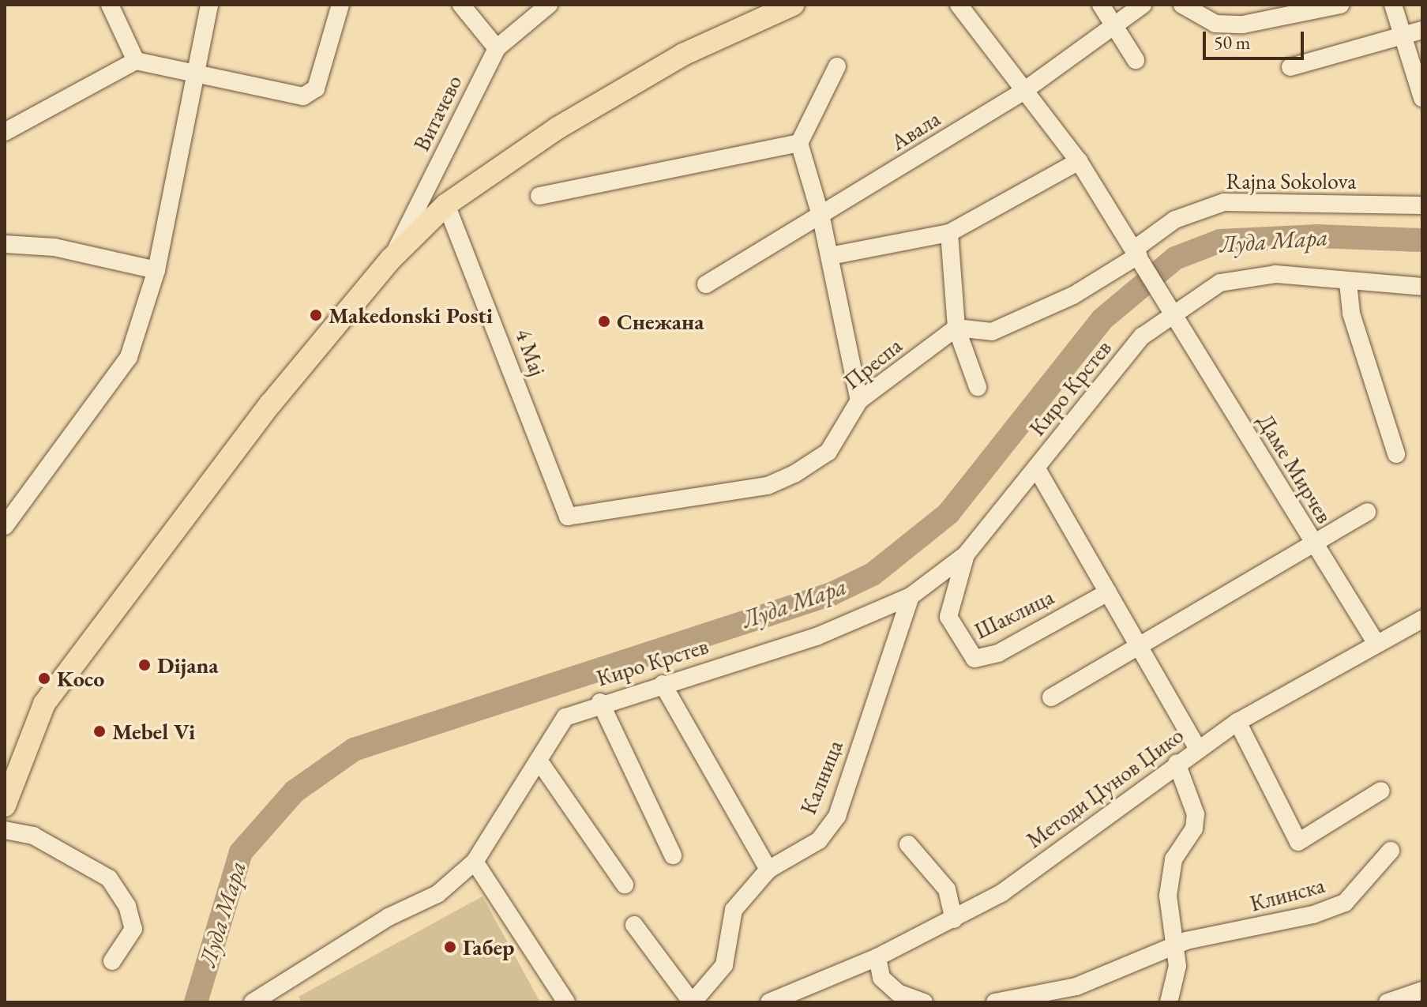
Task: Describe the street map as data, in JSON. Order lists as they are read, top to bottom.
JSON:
{
  "streets": {
    "street": [
      "Витачево",
      "Авала",
      "Rajna Sokolova",
      "4 Мај",
      "Преспа",
      "Киро Крстев",
      "Даме Мирчев",
      "Шаклица",
      "Калница",
      "Методи Џунов Џико",
      "Клинска"
    ]
  },
  "crossings": [
    ["Авала", "Даме Мирчев"],
    ["Rajna Sokolova", "Даме Мирчев"],
    ["4 Мај", "Преспа"],
    ["Киро Крстев", "Даме Мирчев"],
    ["Киро Крстев", "Шаклица"],
    ["Киро Крстев", "Калница"],
    ["Даме Мирчев", "Методи Џунов Џико"]
  ],
  "water": ["Луда Мара"],
  "places": [
    "Makedonski Posti",
    "Снежана",
    "Dijana",
    "Koco",
    "Mebel Vi",
    "Габер"
  ],
  "scale_bar": "50 m"
}
